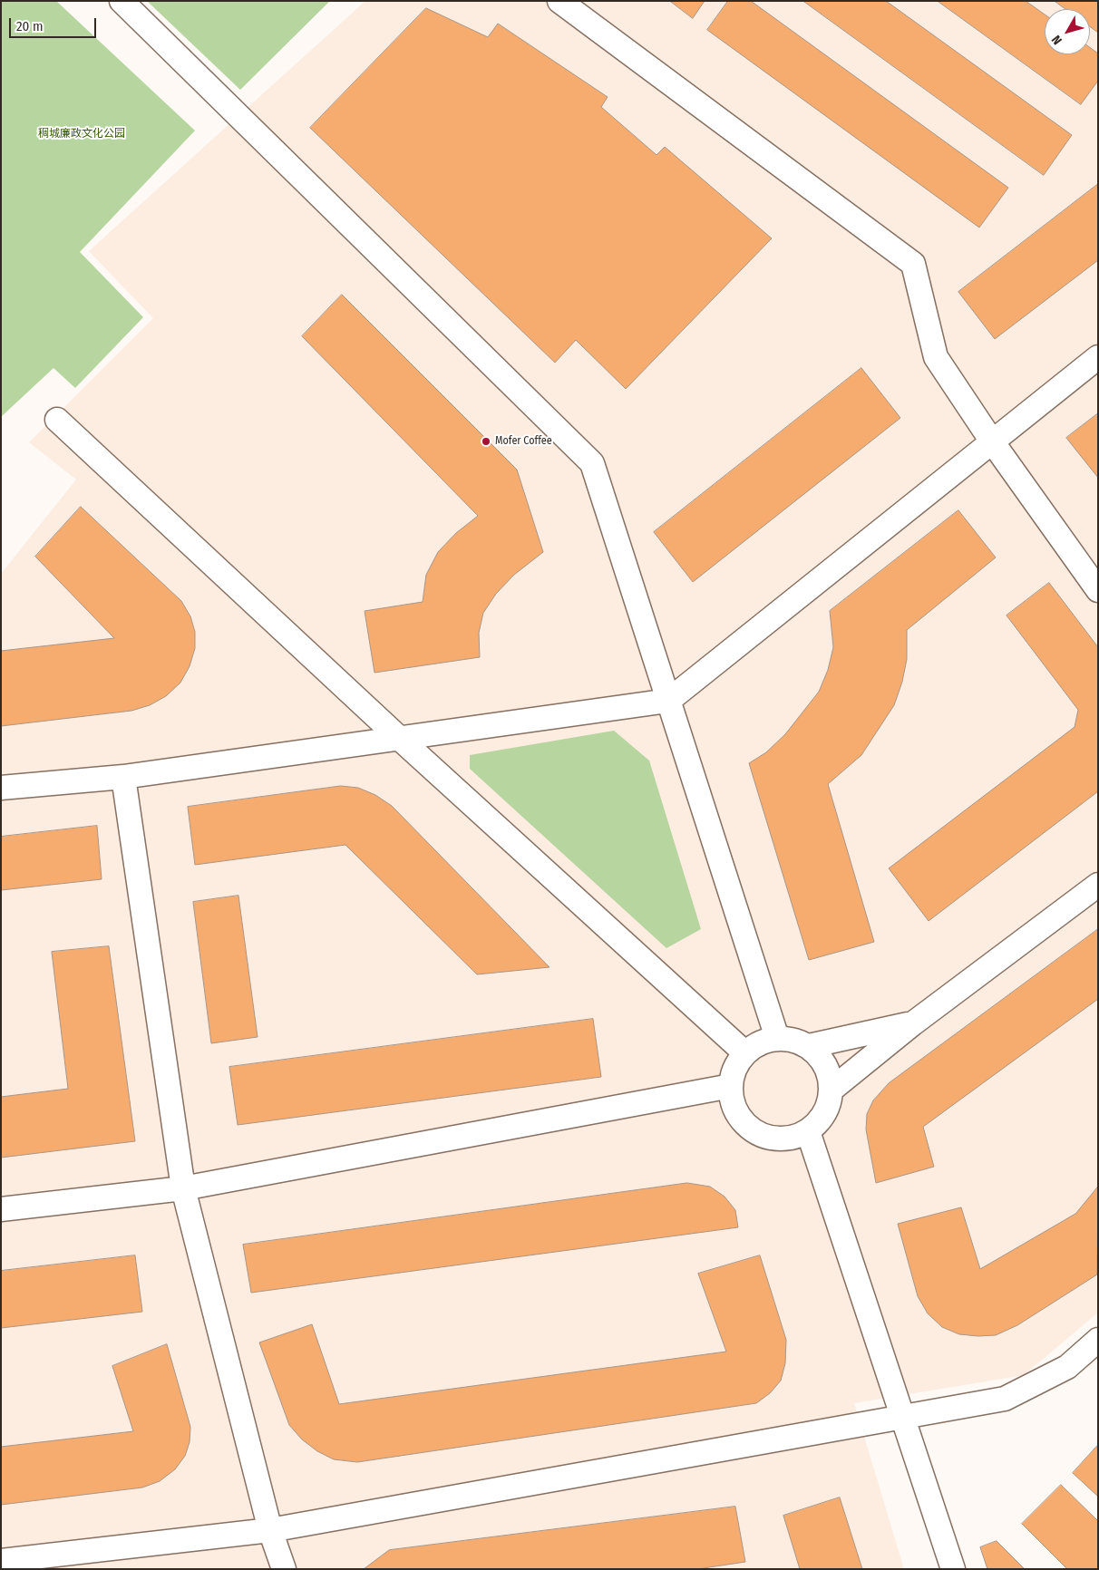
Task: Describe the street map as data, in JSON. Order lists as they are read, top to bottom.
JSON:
{
  "parks": ["稠城廉政文化公园"],
  "places": ["Mofer Coffee"],
  "scale_bar": "20 m",
  "north": "bottom left"
}
